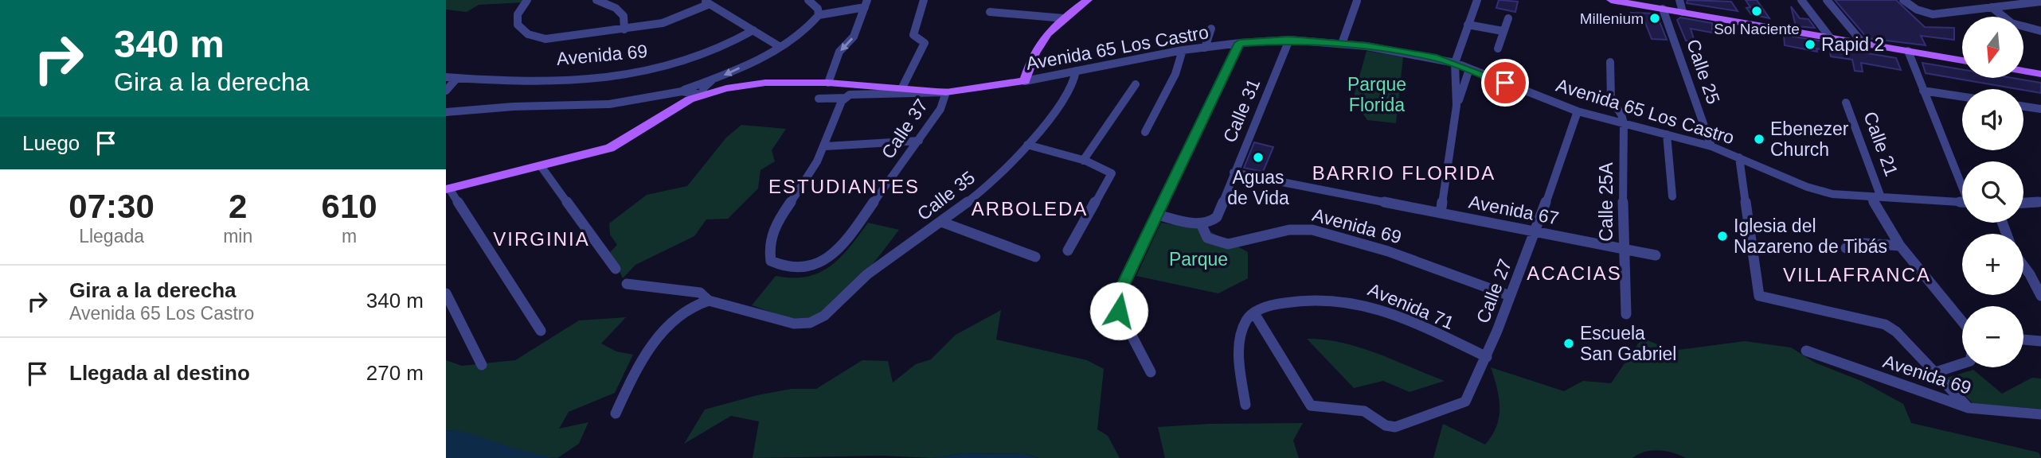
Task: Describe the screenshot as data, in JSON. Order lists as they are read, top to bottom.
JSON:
{
  "streets": {
    "main road": ["Avenida 65 Los Castro"],
    "street": [
      "Avenida 69",
      "Calle 25",
      "Calle 31",
      "Calle 37",
      "Calle 21",
      "Calle 35",
      "Calle 25A",
      "Avenida 67",
      "Calle 27",
      "Avenida 71"
    ]
  },
  "crossings": [
    ["Avenida 65 Los Castro", "Calle 25"],
    ["Avenida 65 Los Castro", "Calle 31"],
    ["Avenida 65 Los Castro", "Calle 37"],
    ["Avenida 65 Los Castro", "Calle 21"],
    ["Avenida 65 Los Castro", "Calle 35"],
    ["Avenida 65 Los Castro", "Calle 25A"],
    ["Avenida 65 Los Castro", "Calle 27"],
    ["Avenida 69", "Calle 31"],
    ["Avenida 69", "Calle 27"],
    ["Calle 31", "Avenida 67"],
    ["Calle 25A", "Avenida 67"],
    ["Avenida 67", "Calle 27"],
    ["Calle 27", "Avenida 71"]
  ],
  "districts": [
    "BARRIO FLORIDA",
    "ESTUDIANTES",
    "ARBOLEDA",
    "VIRGINIA",
    "ACACIAS",
    "VILLAFRANCA"
  ],
  "parks": ["Parque Florida", "Parque"],
  "places": [
    "Sol Naciente",
    "Millenium",
    "Rapid 2",
    "Ebenezer Church",
    "Aguas de Vida",
    "Iglesia del Nazareno de Tibás",
    "Escuela San Gabriel"
  ],
  "north": "bottom",
  "page": {
    "turn": ["340 m", "Gira a la derecha"],
    "map_buttons": ["+", "−"],
    "then": "Luego",
    "eta": [
      "07:30",
      "Llegada",
      "2",
      "min",
      "610",
      "m"
    ],
    "list": [
      {
        "name": "Gira a la derecha",
        "note": "Avenida 65 Los Castro",
        "value": "340 m"
      },
      {
        "name": "Llegada al destino",
        "value": "270 m"
      }
    ]
  }
}
